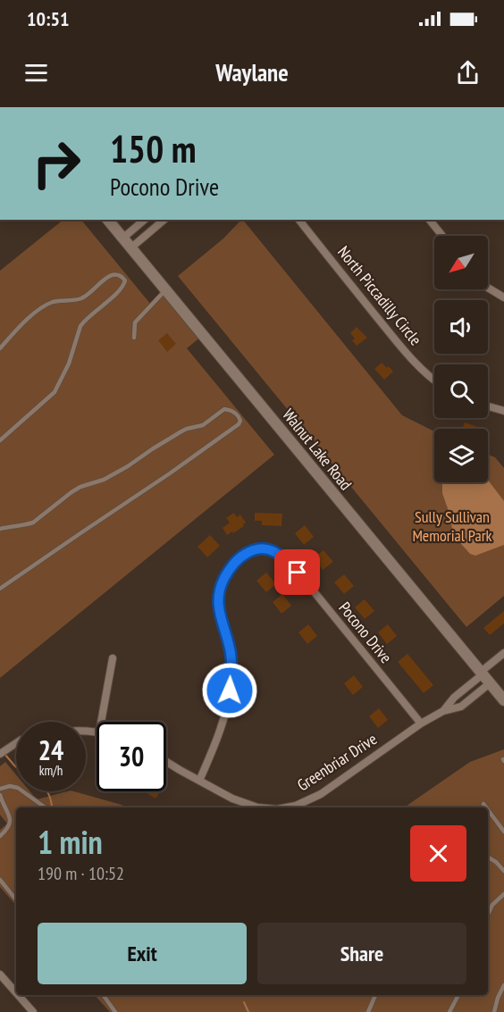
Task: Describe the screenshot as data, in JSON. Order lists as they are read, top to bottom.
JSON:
{
  "streets": {
    "street": [
      "North Piccadilly Circle",
      "Walnut Lake Road",
      "Pocono Drive",
      "Greenbriar Drive"
    ]
  },
  "crossings": [
    ["Walnut Lake Road", "Greenbriar Drive"],
    ["Pocono Drive", "Greenbriar Drive"]
  ],
  "parks": ["Sully Sullivan Memorial Park"],
  "north": "bottom left",
  "page": {
    "status": "10:51",
    "header": "Waylane",
    "turn": ["150 m", "Pocono Drive"],
    "speed": "24 km/h",
    "limit": "30",
    "heading": ["1 min", "190 m · 10:52"],
    "buttons": ["Exit", "Share"]
  }
}
